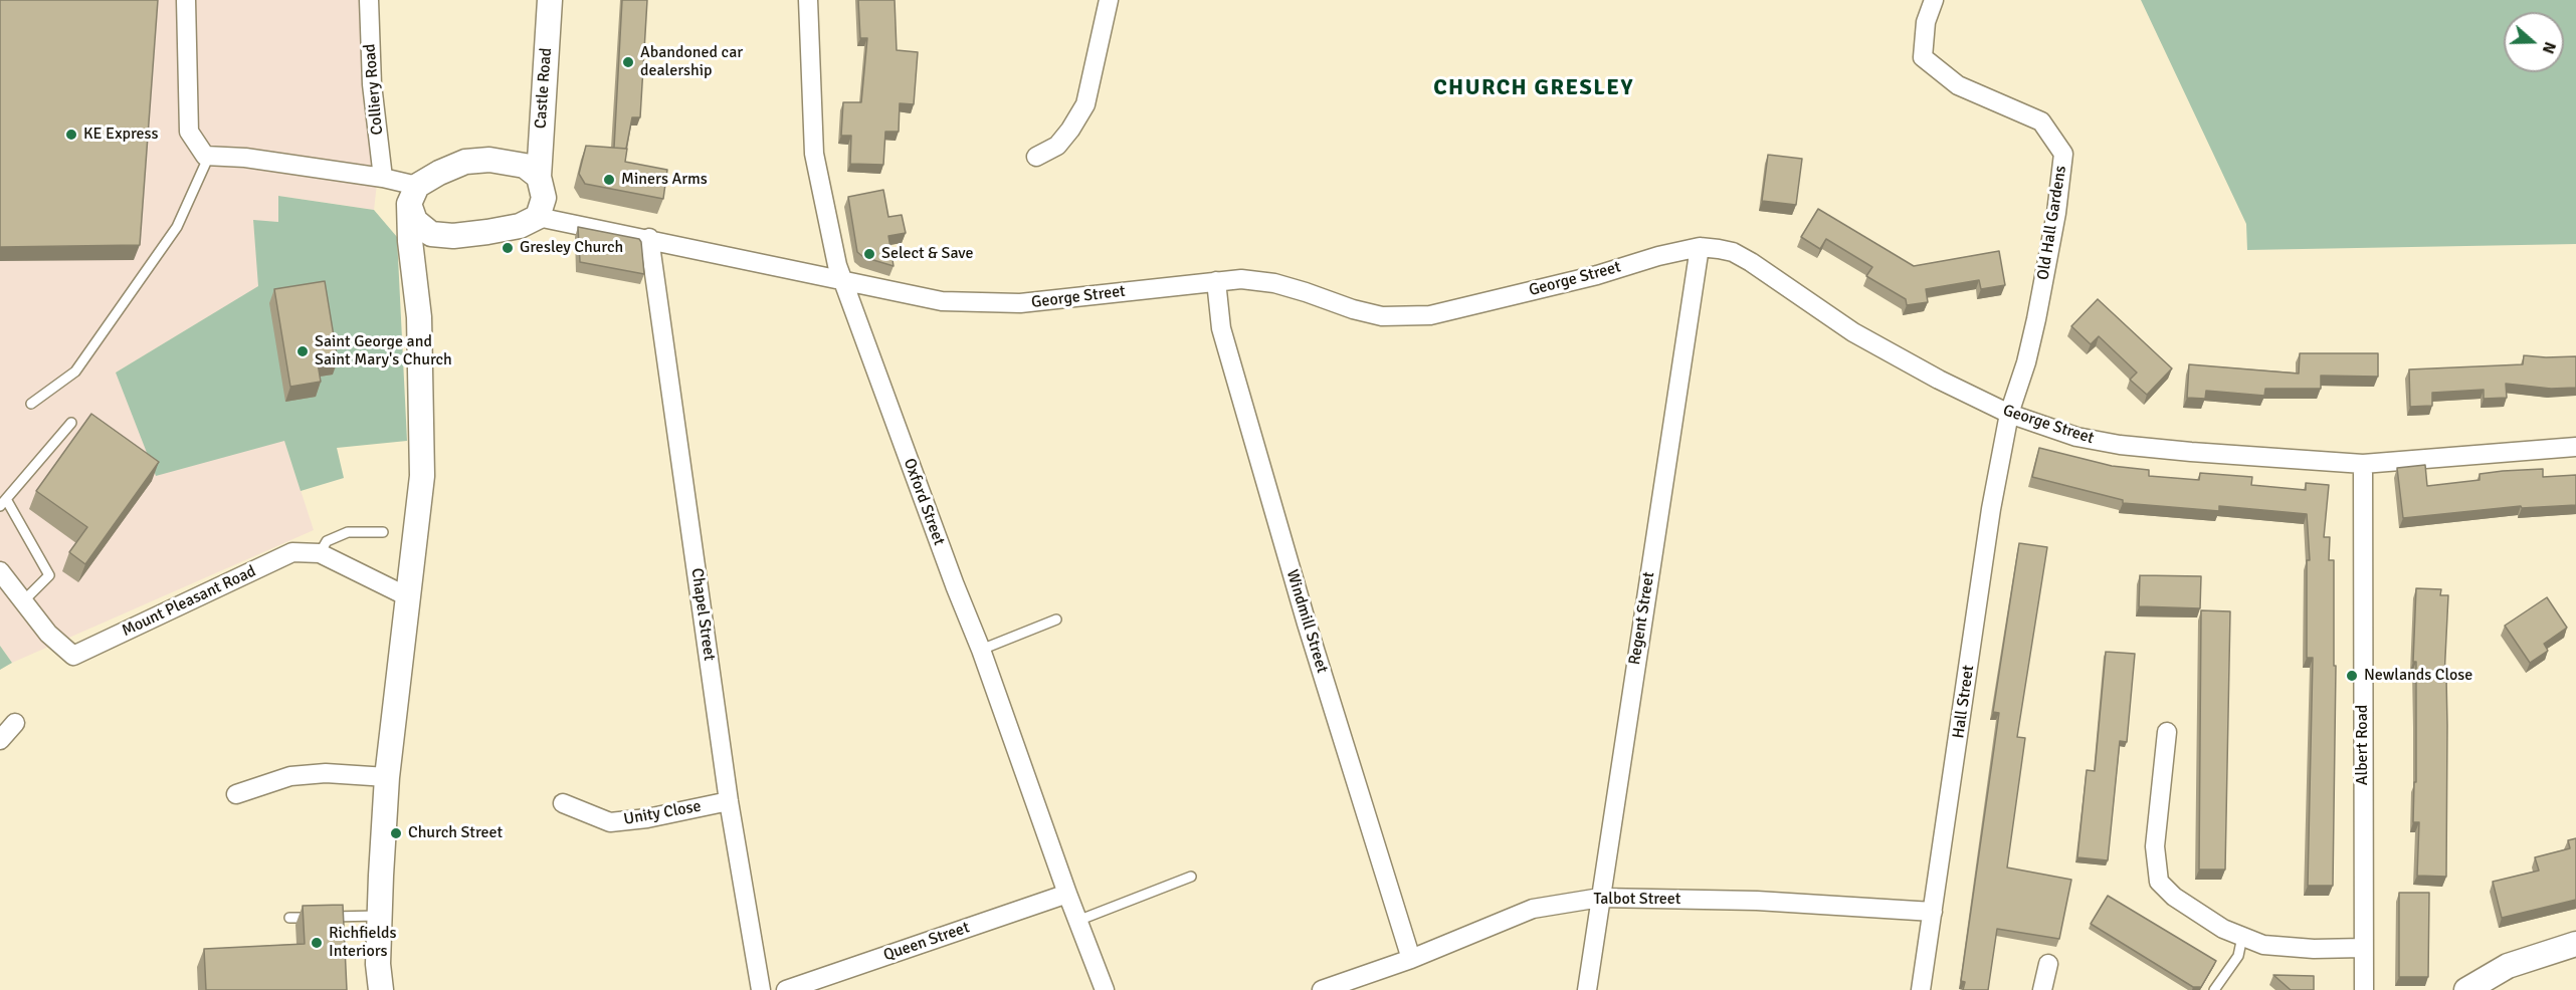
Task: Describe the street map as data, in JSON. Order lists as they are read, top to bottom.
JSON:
{
  "streets": {
    "street": [
      "Castle Road",
      "Colliery Road",
      "Old Hall Gardens",
      "George Street",
      "Oxford Street",
      "Mount Pleasant Road",
      "Chapel Street",
      "Regent Street",
      "Windmill Street",
      "Hall Street",
      "Albert Road",
      "Unity Close",
      "Talbot Street",
      "Queen Street"
    ]
  },
  "crossings": [
    ["Castle Road", "George Street"],
    ["Old Hall Gardens", "George Street"],
    ["Old Hall Gardens", "Hall Street"],
    ["George Street", "Oxford Street"],
    ["George Street", "Chapel Street"],
    ["George Street", "Regent Street"],
    ["George Street", "Windmill Street"],
    ["George Street", "Hall Street"],
    ["George Street", "Albert Road"],
    ["Oxford Street", "Queen Street"],
    ["Chapel Street", "Unity Close"],
    ["Regent Street", "Talbot Street"],
    ["Windmill Street", "Talbot Street"],
    ["Hall Street", "Talbot Street"]
  ],
  "districts": ["CHURCH GRESLEY"],
  "places": [
    "Abandoned car dealership",
    "KE Express",
    "Miners Arms",
    "Gresley Church",
    "Select & Save",
    "Saint George and Saint Mary's Church",
    "Newlands Close",
    "Church Street",
    "Richfields Interiors"
  ],
  "north": "right"
}
